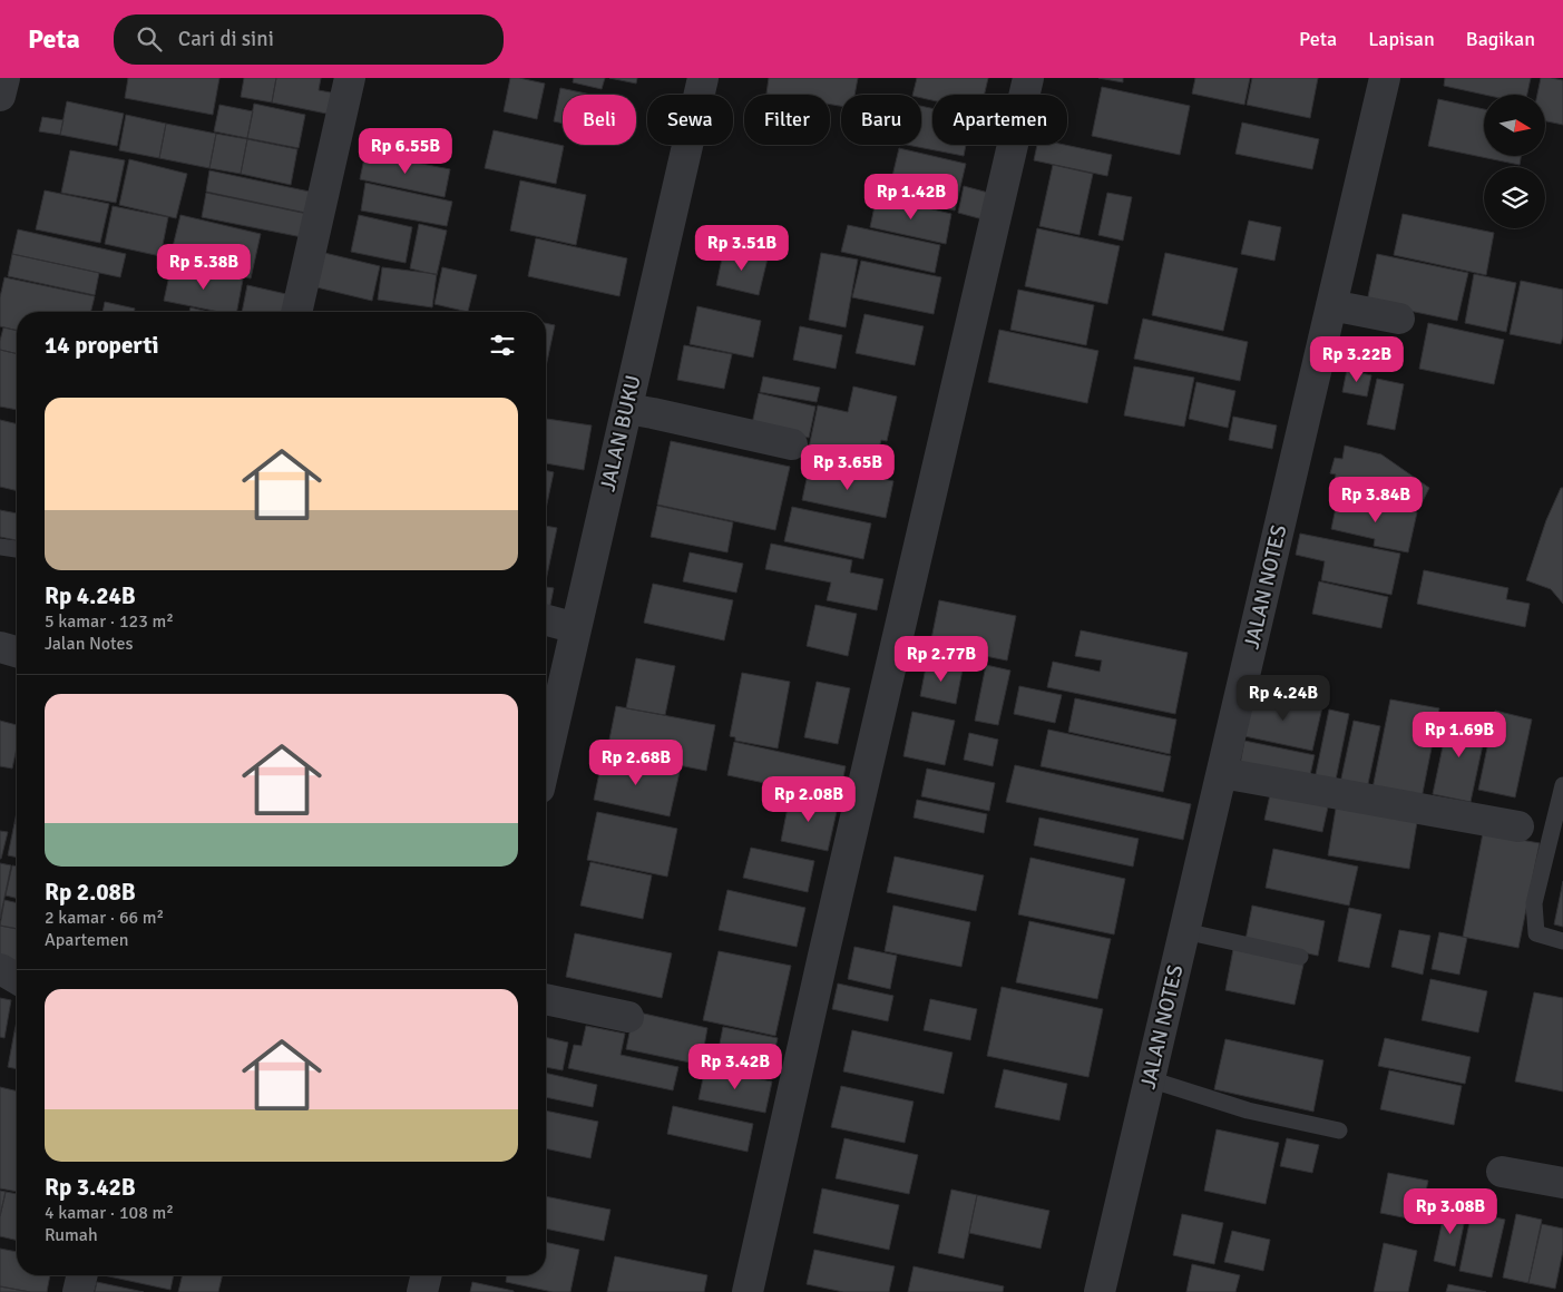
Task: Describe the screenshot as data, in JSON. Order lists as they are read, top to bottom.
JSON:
{
  "streets": {
    "street": ["JALAN BUKU", "JALAN NOTES"]
  },
  "north": "right",
  "page": {
    "header": "Peta",
    "search": "Cari di sini",
    "nav": ["Peta", "Lapisan", "Bagikan"],
    "chip": [
      "Beli",
      "Sewa",
      "Filter",
      "Baru",
      "Apartemen"
    ],
    "price": [
      "Rp 6.55B",
      "Rp 1.42B",
      "Rp 3.51B",
      "Rp 5.38B",
      "Rp 3.22B",
      "Rp 3.65B",
      "Rp 3.84B",
      "Rp 2.77B",
      "Rp 4.24B",
      "Rp 1.69B",
      "Rp 2.68B",
      "Rp 2.08B",
      "Rp 3.42B",
      "Rp 3.08B"
    ],
    "heading": "14 properti",
    "list": [
      {
        "name": "Rp 4.24B",
        "note": "5 kamar · 123 m² · Jalan Notes"
      },
      {
        "name": "Rp 2.08B",
        "note": "2 kamar · 66 m² · Apartemen"
      },
      {
        "name": "Rp 3.42B",
        "note": "4 kamar · 108 m² · Rumah"
      }
    ]
  }
}
